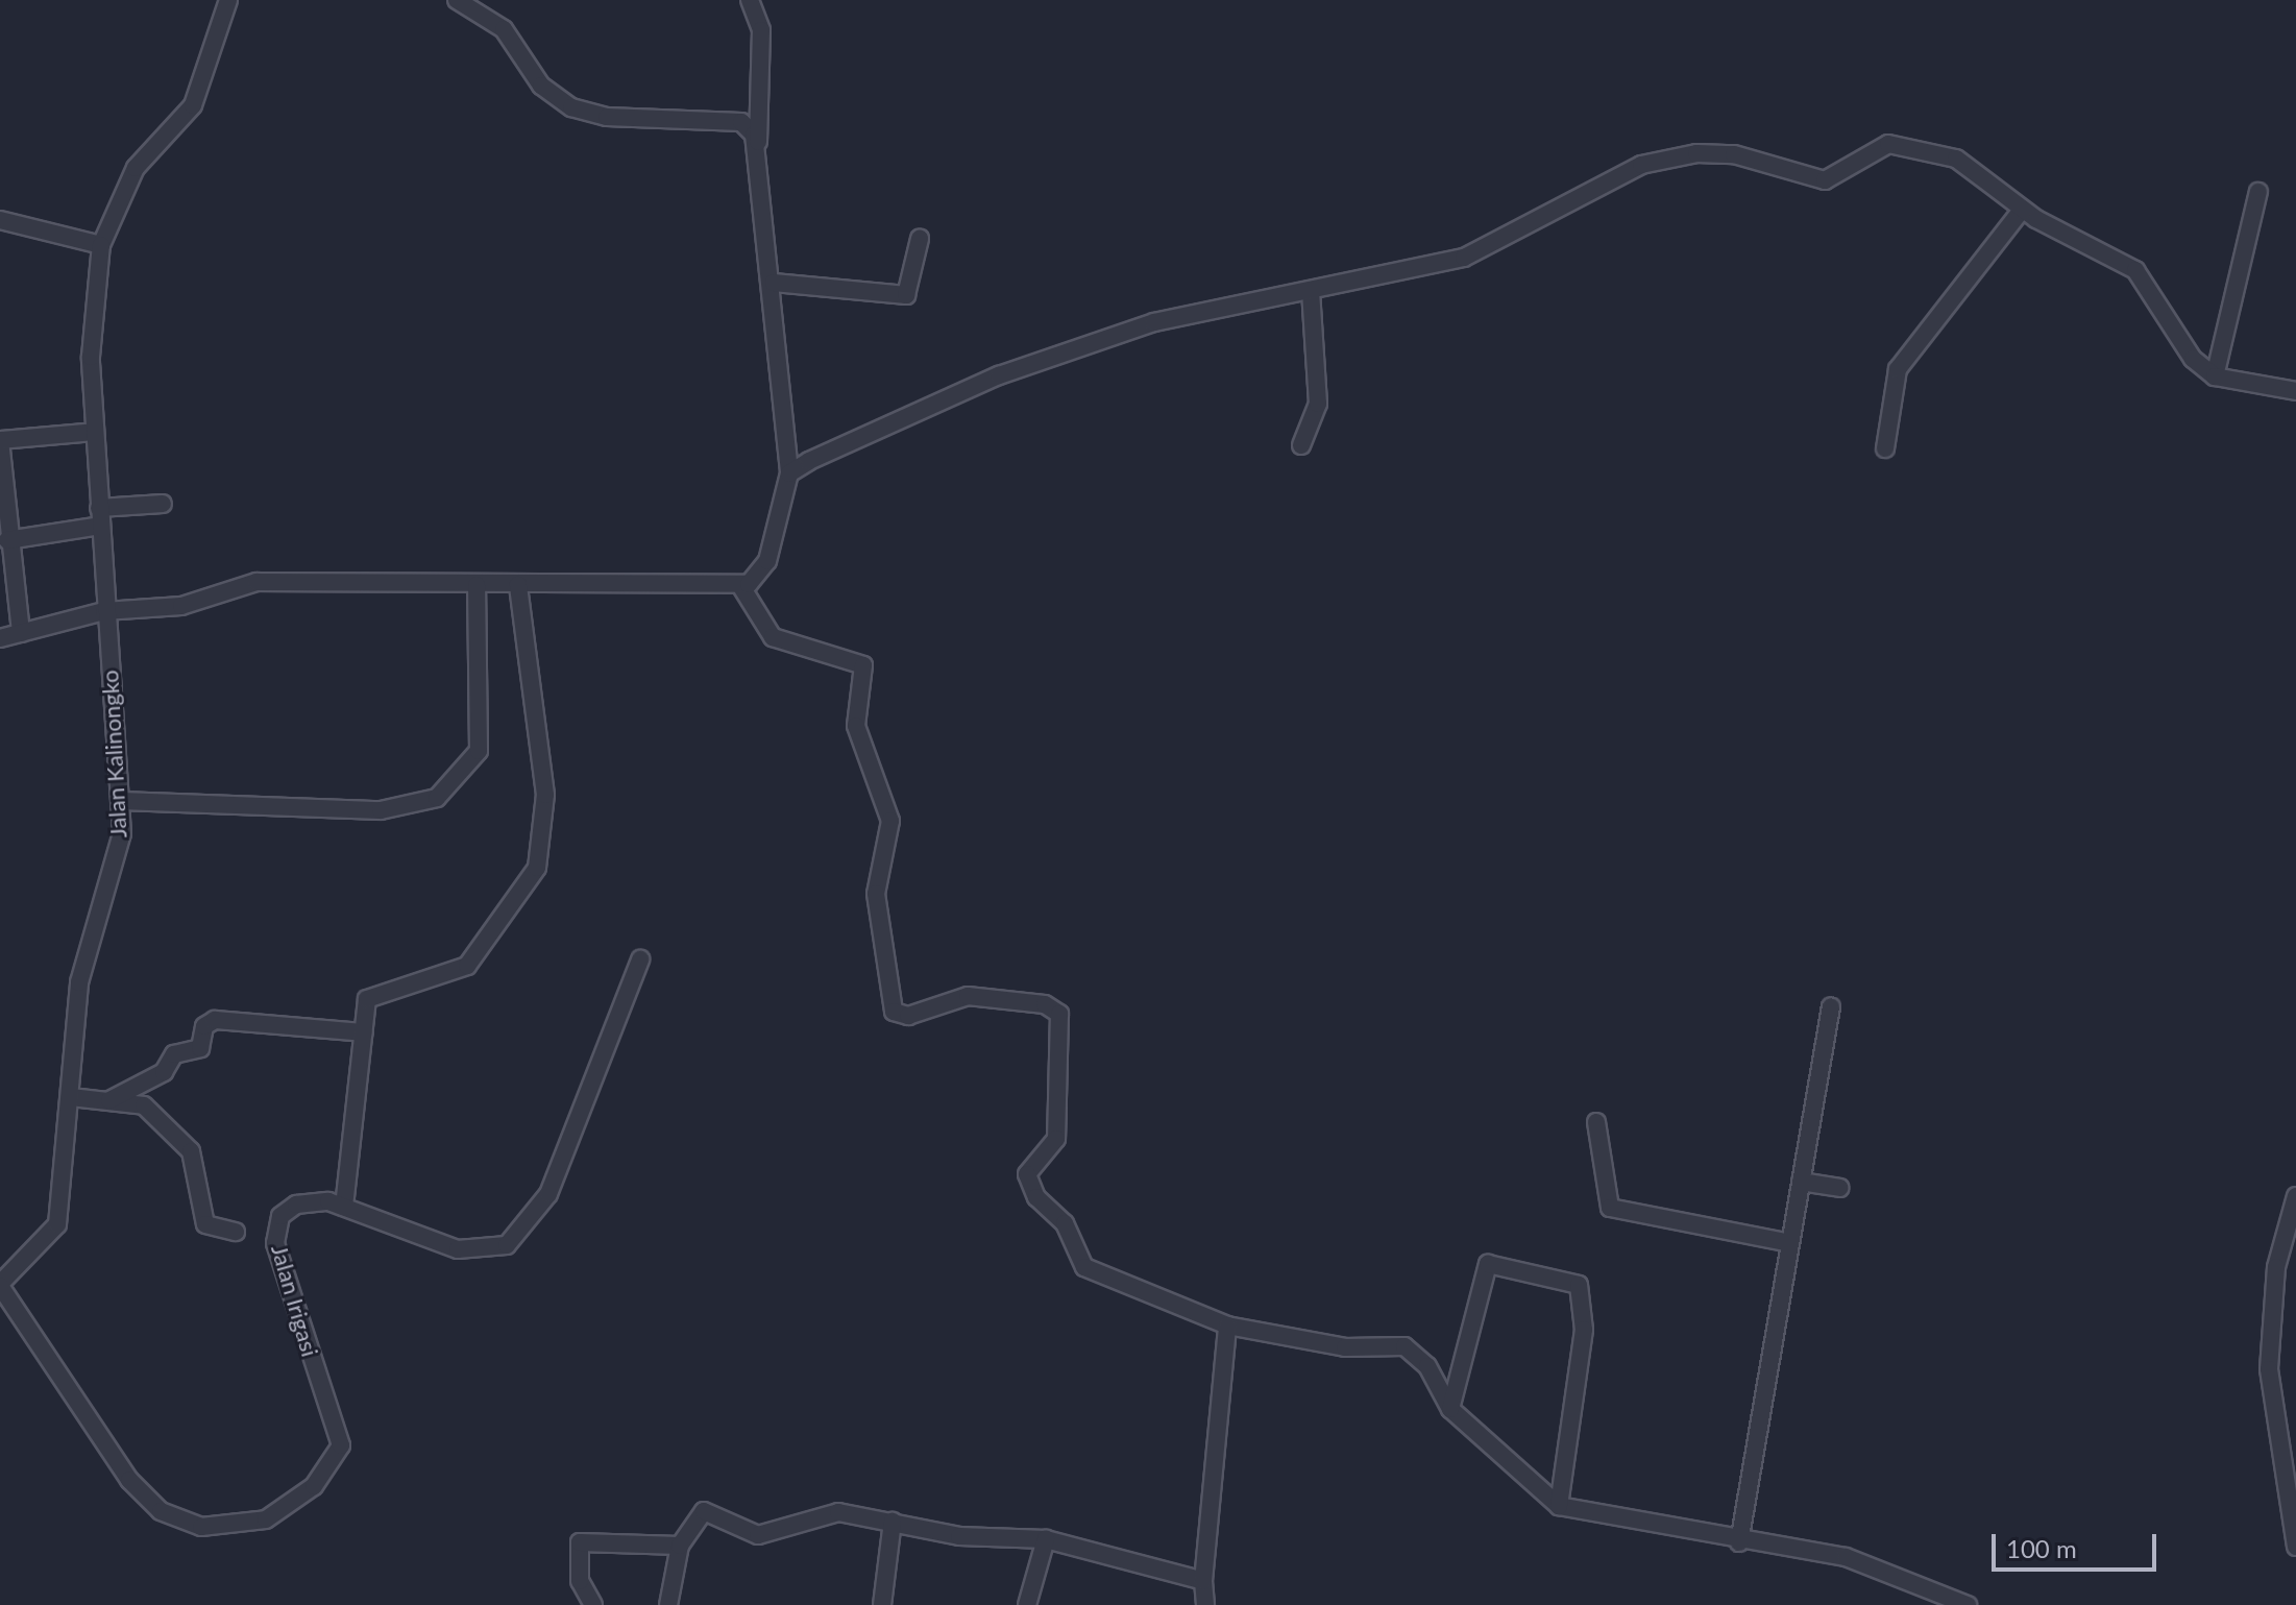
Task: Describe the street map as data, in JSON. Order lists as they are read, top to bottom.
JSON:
{
  "streets": {
    "street": ["Jalan Kalinongko", "Jalan Irigasi"]
  },
  "crossings": [
    ["Jalan Kalinongko", "Jalan Irigasi"]
  ],
  "scale_bar": "100 m"
}
